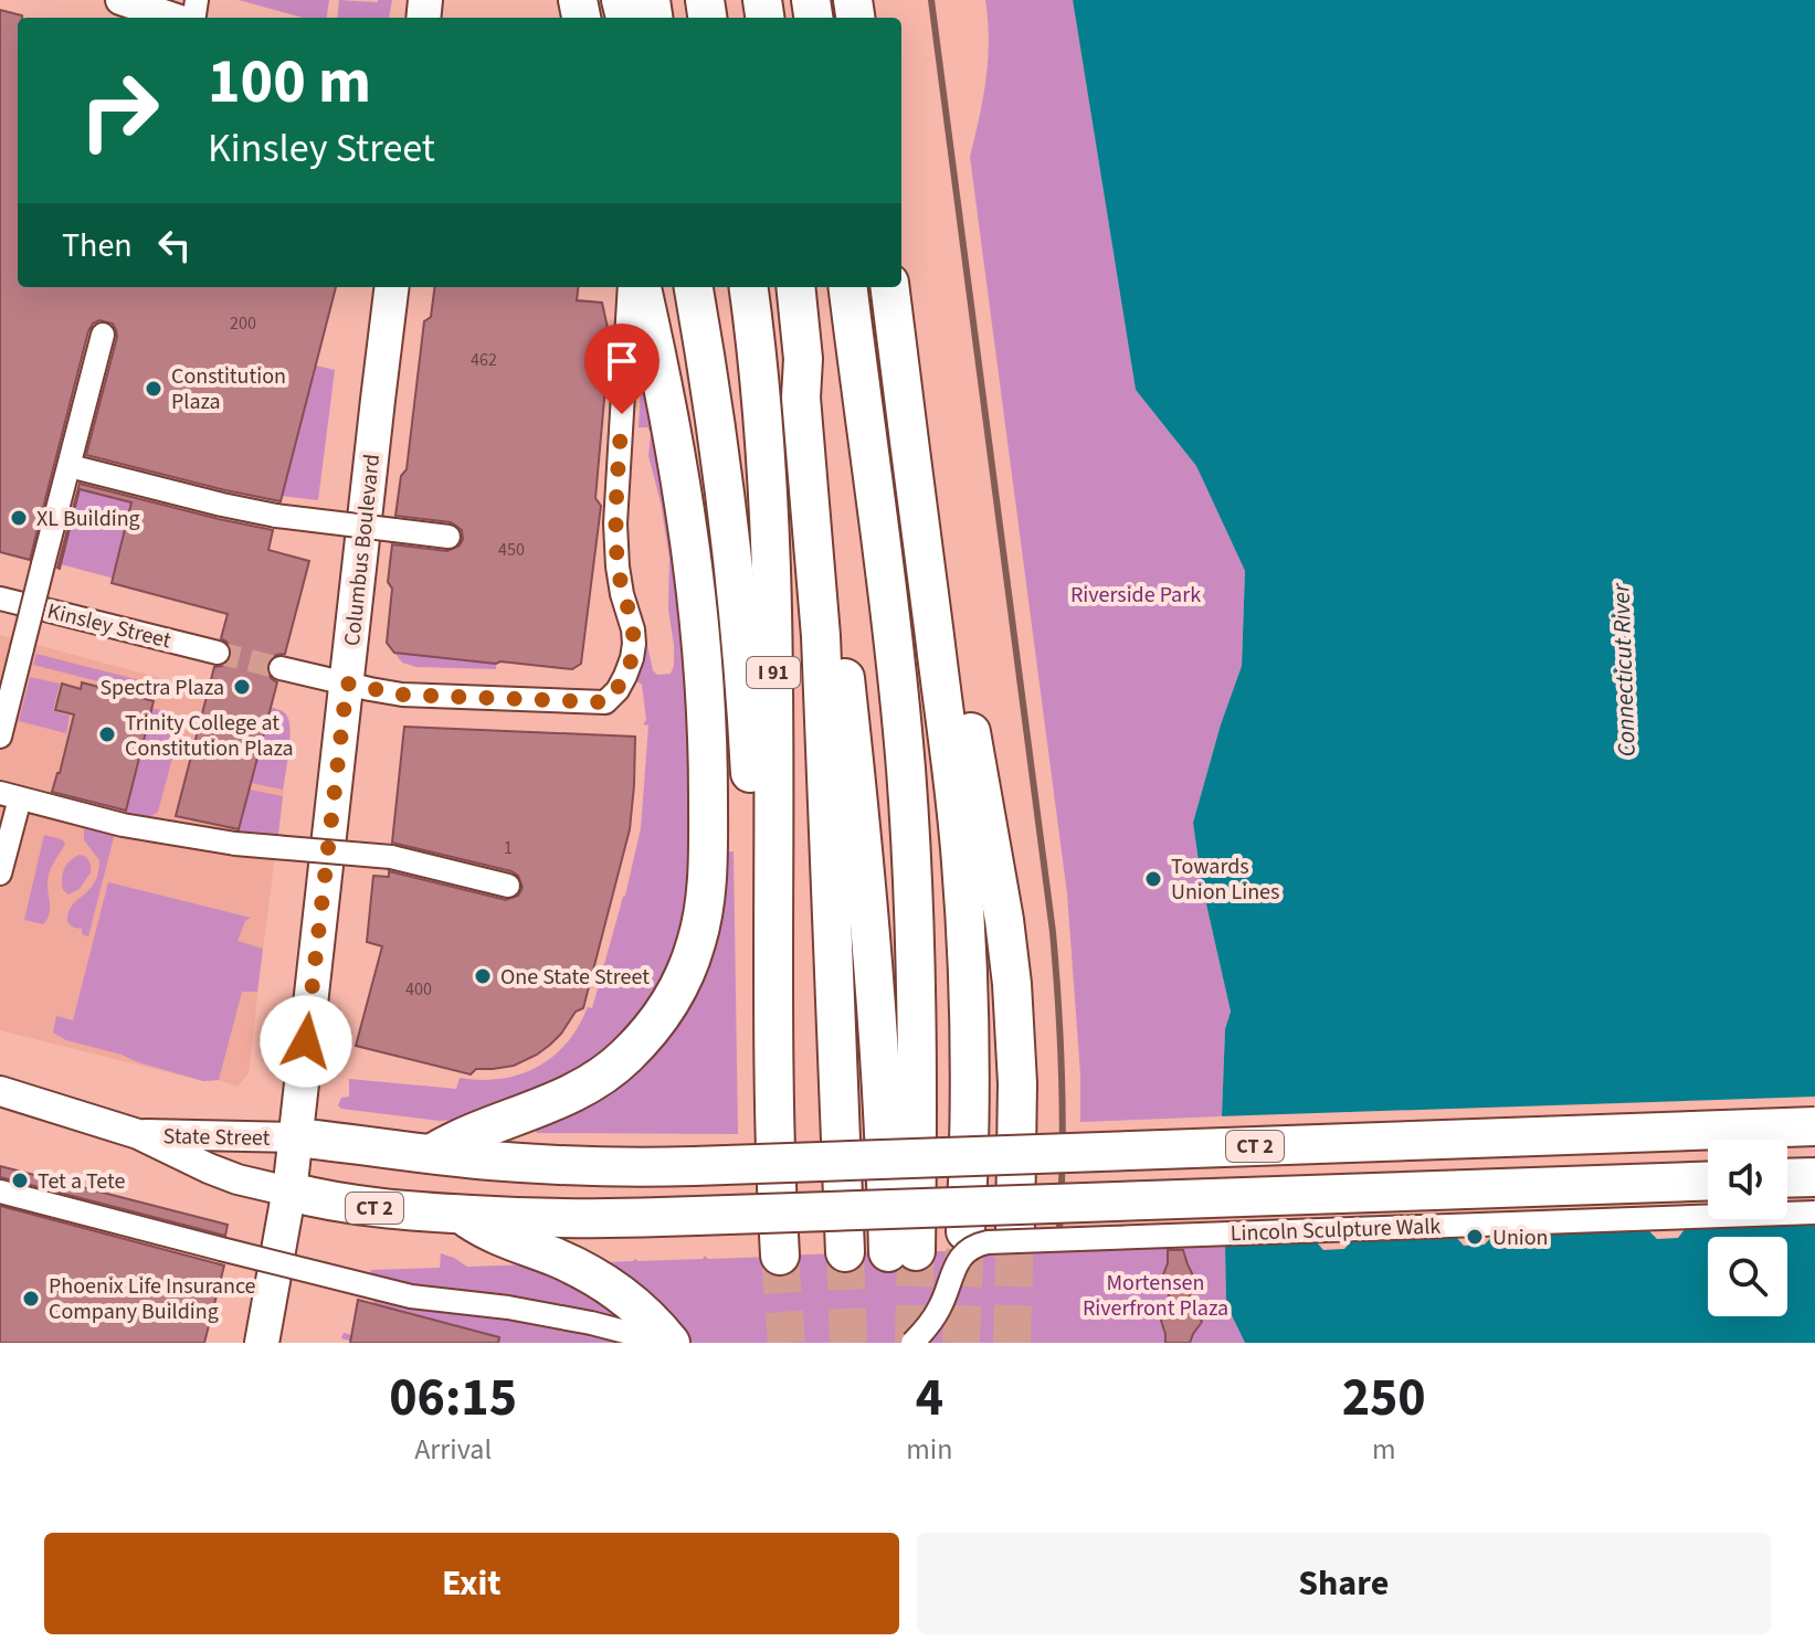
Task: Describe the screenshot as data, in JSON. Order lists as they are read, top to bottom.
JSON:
{
  "streets": {
    "highway": ["I 91", "CT 2"],
    "main road": ["Columbus Boulevard", "State Street"],
    "street": ["Kinsley Street", "Lincoln Sculpture Walk"]
  },
  "crossings": [
    ["Columbus Boulevard", "State Street"],
    ["Columbus Boulevard", "CT 2"],
    ["State Street", "CT 2"]
  ],
  "water": ["Connecticut River"],
  "parks": ["Riverside Park", "Mortensen Riverfront Plaza"],
  "places": [
    "Constitution Plaza",
    "XL Building",
    "Spectra Plaza",
    "Trinity College at Constitution Plaza",
    "Towards Union Lines",
    "One State Street",
    "Tet a Tete",
    "Union",
    "Phoenix Life Insurance Company Building"
  ],
  "house_numbers": [
    "200",
    "462",
    "450",
    "1",
    "400"
  ],
  "page": {
    "turn": ["100 m", "Kinsley Street"],
    "then": "Then",
    "eta": [
      "06:15",
      "Arrival",
      "4",
      "min",
      "250",
      "m"
    ],
    "buttons": ["Exit", "Share"]
  }
}
